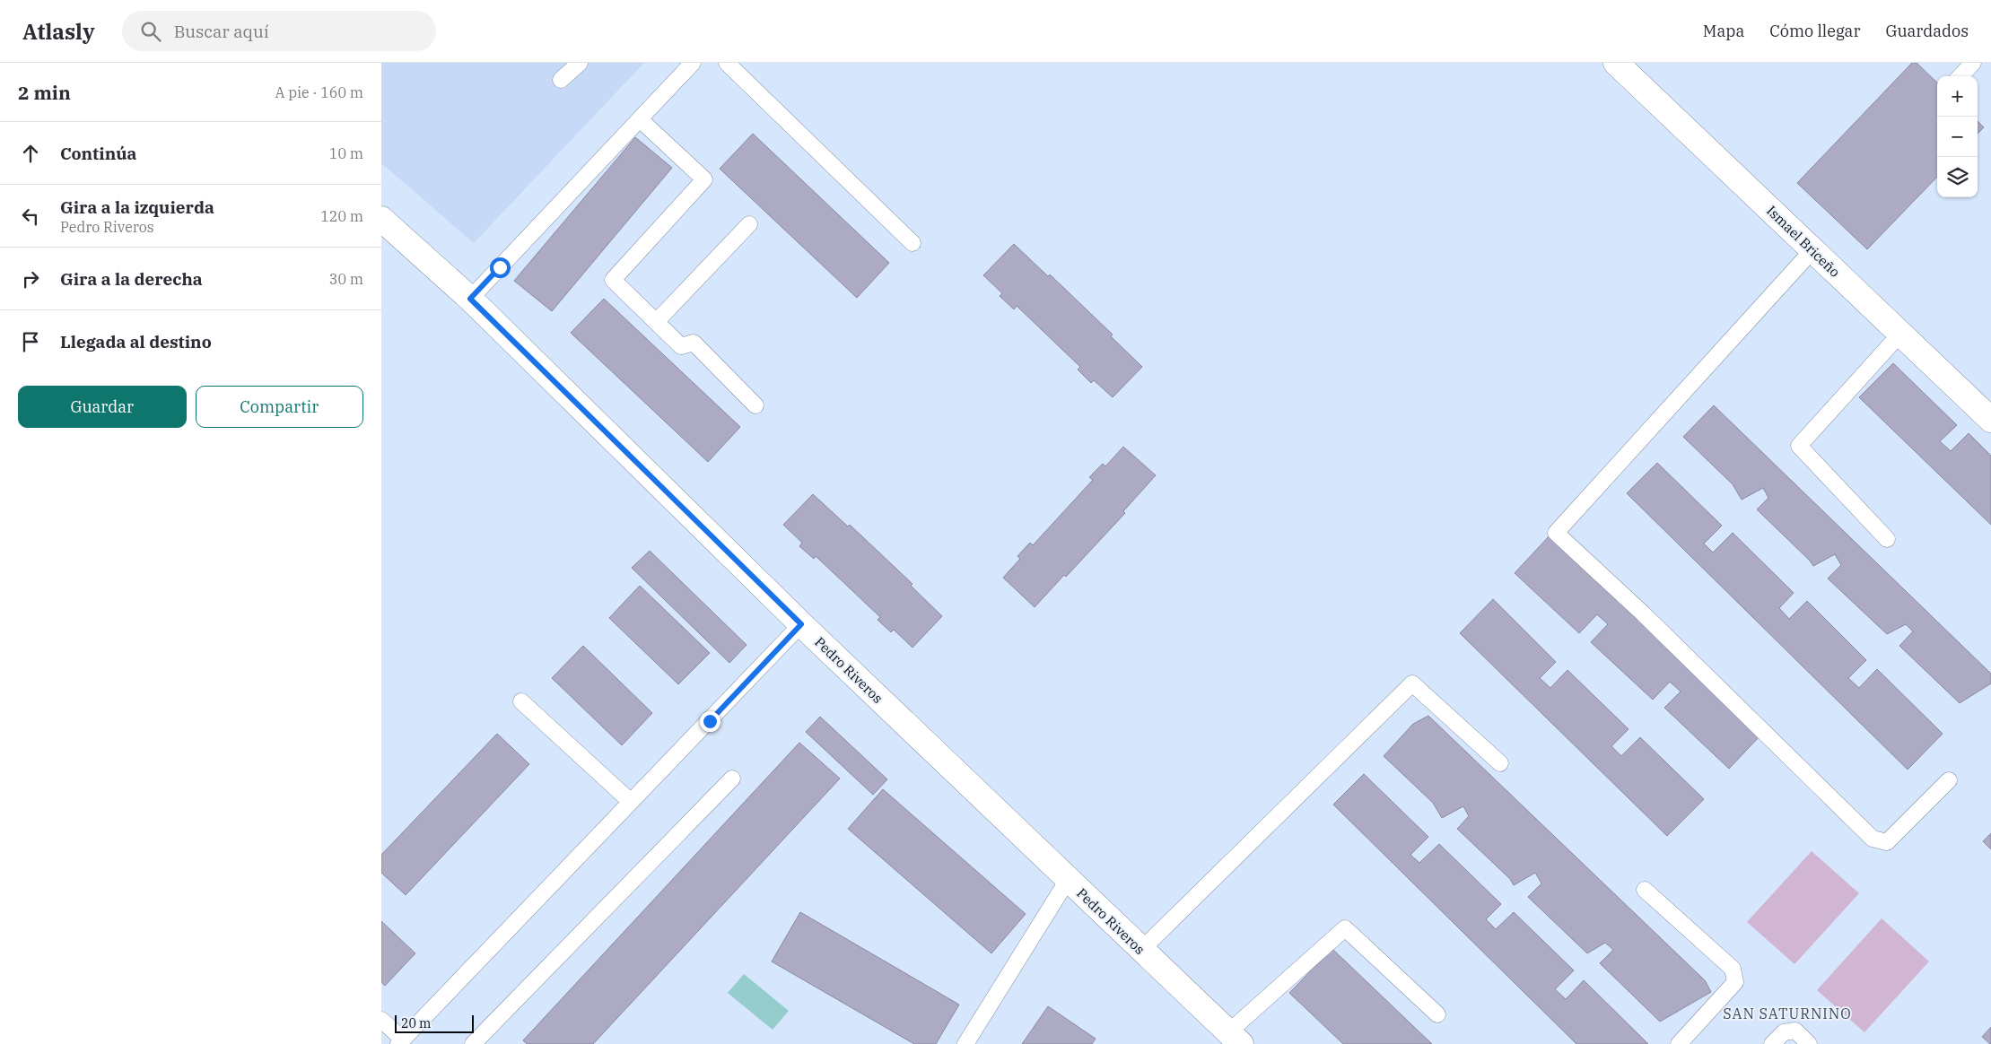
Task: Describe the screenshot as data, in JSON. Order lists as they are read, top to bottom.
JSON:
{
  "streets": {
    "street": ["Ismael Briceño", "Pedro Riveros"]
  },
  "districts": ["SAN SATURNINO"],
  "scale_bar": "20 m",
  "page": {
    "header": "Atlasly",
    "search": "Buscar aquí",
    "nav": ["Mapa", "Cómo llegar", "Guardados"],
    "heading": ["2 min", "A pie · 160 m"],
    "map_buttons": ["+", "−"],
    "list": [
      ["Continúa", "10 m"],
      ["Gira a la izquierda", "Pedro Riveros", "120 m"],
      ["Gira a la derecha", "30 m"],
      "Llegada al destino"
    ],
    "buttons": ["Guardar", "Compartir"],
    "scale": "20 m"
  }
}
